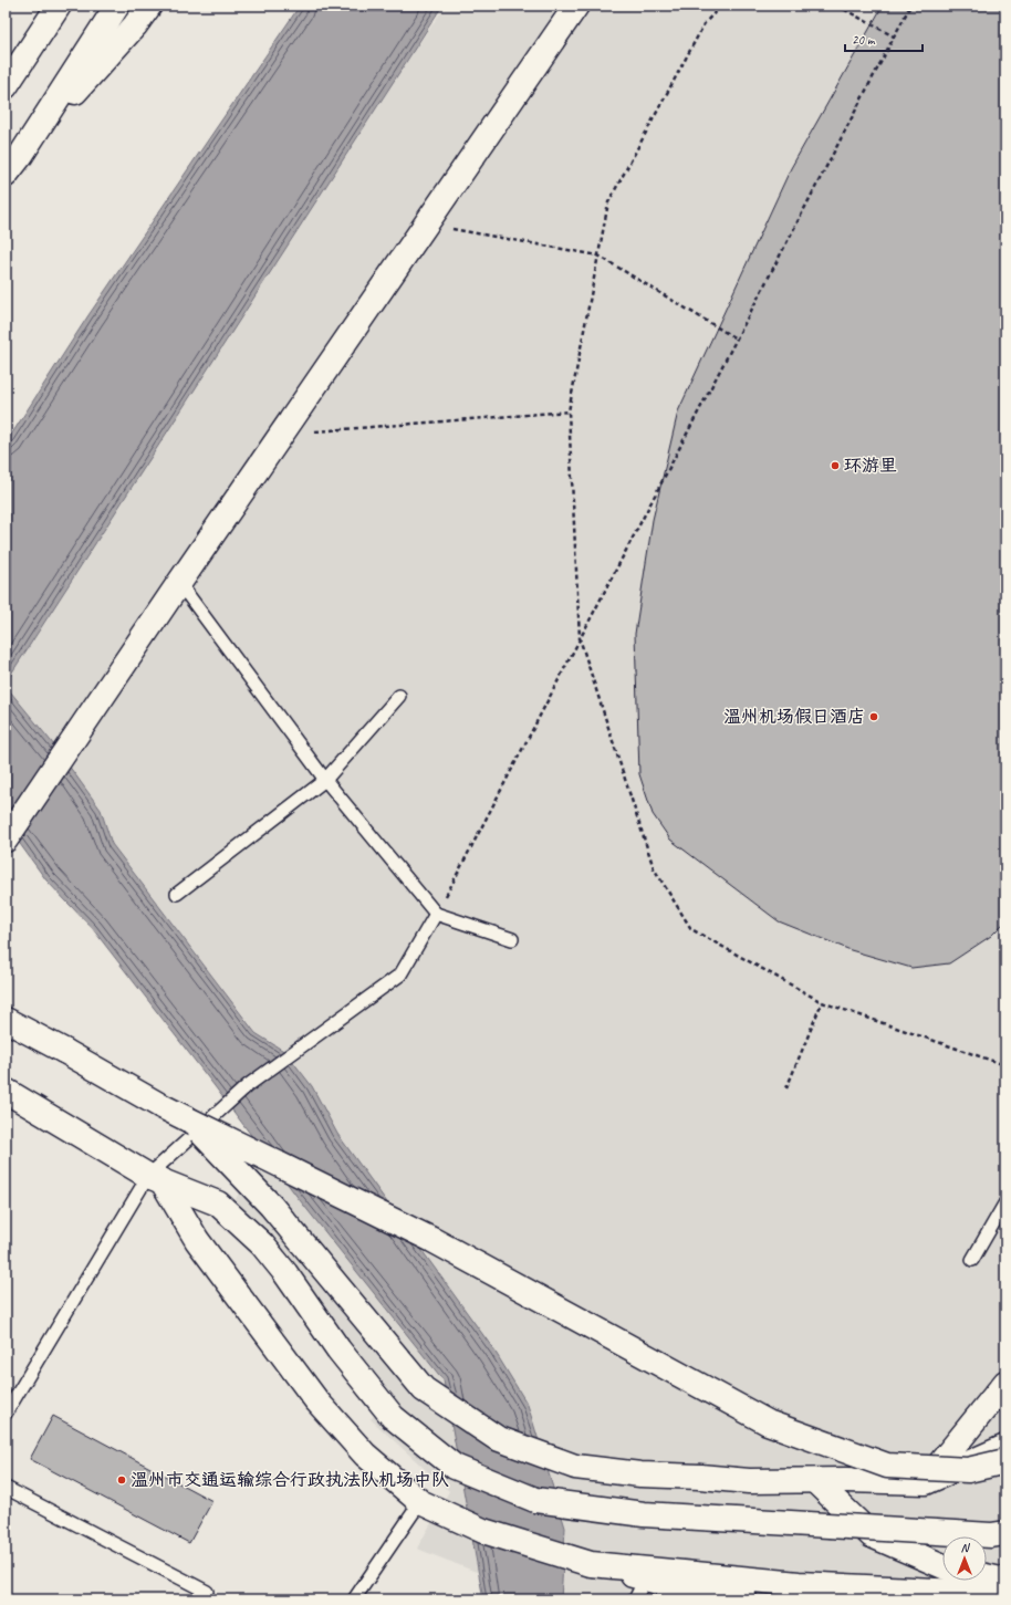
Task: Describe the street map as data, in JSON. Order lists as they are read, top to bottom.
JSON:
{
  "places": ["环游里", "温州机场假日酒店", "温州市交通运输综合行政执法队机场中队"],
  "scale_bar": "20 m",
  "north": "top"
}
